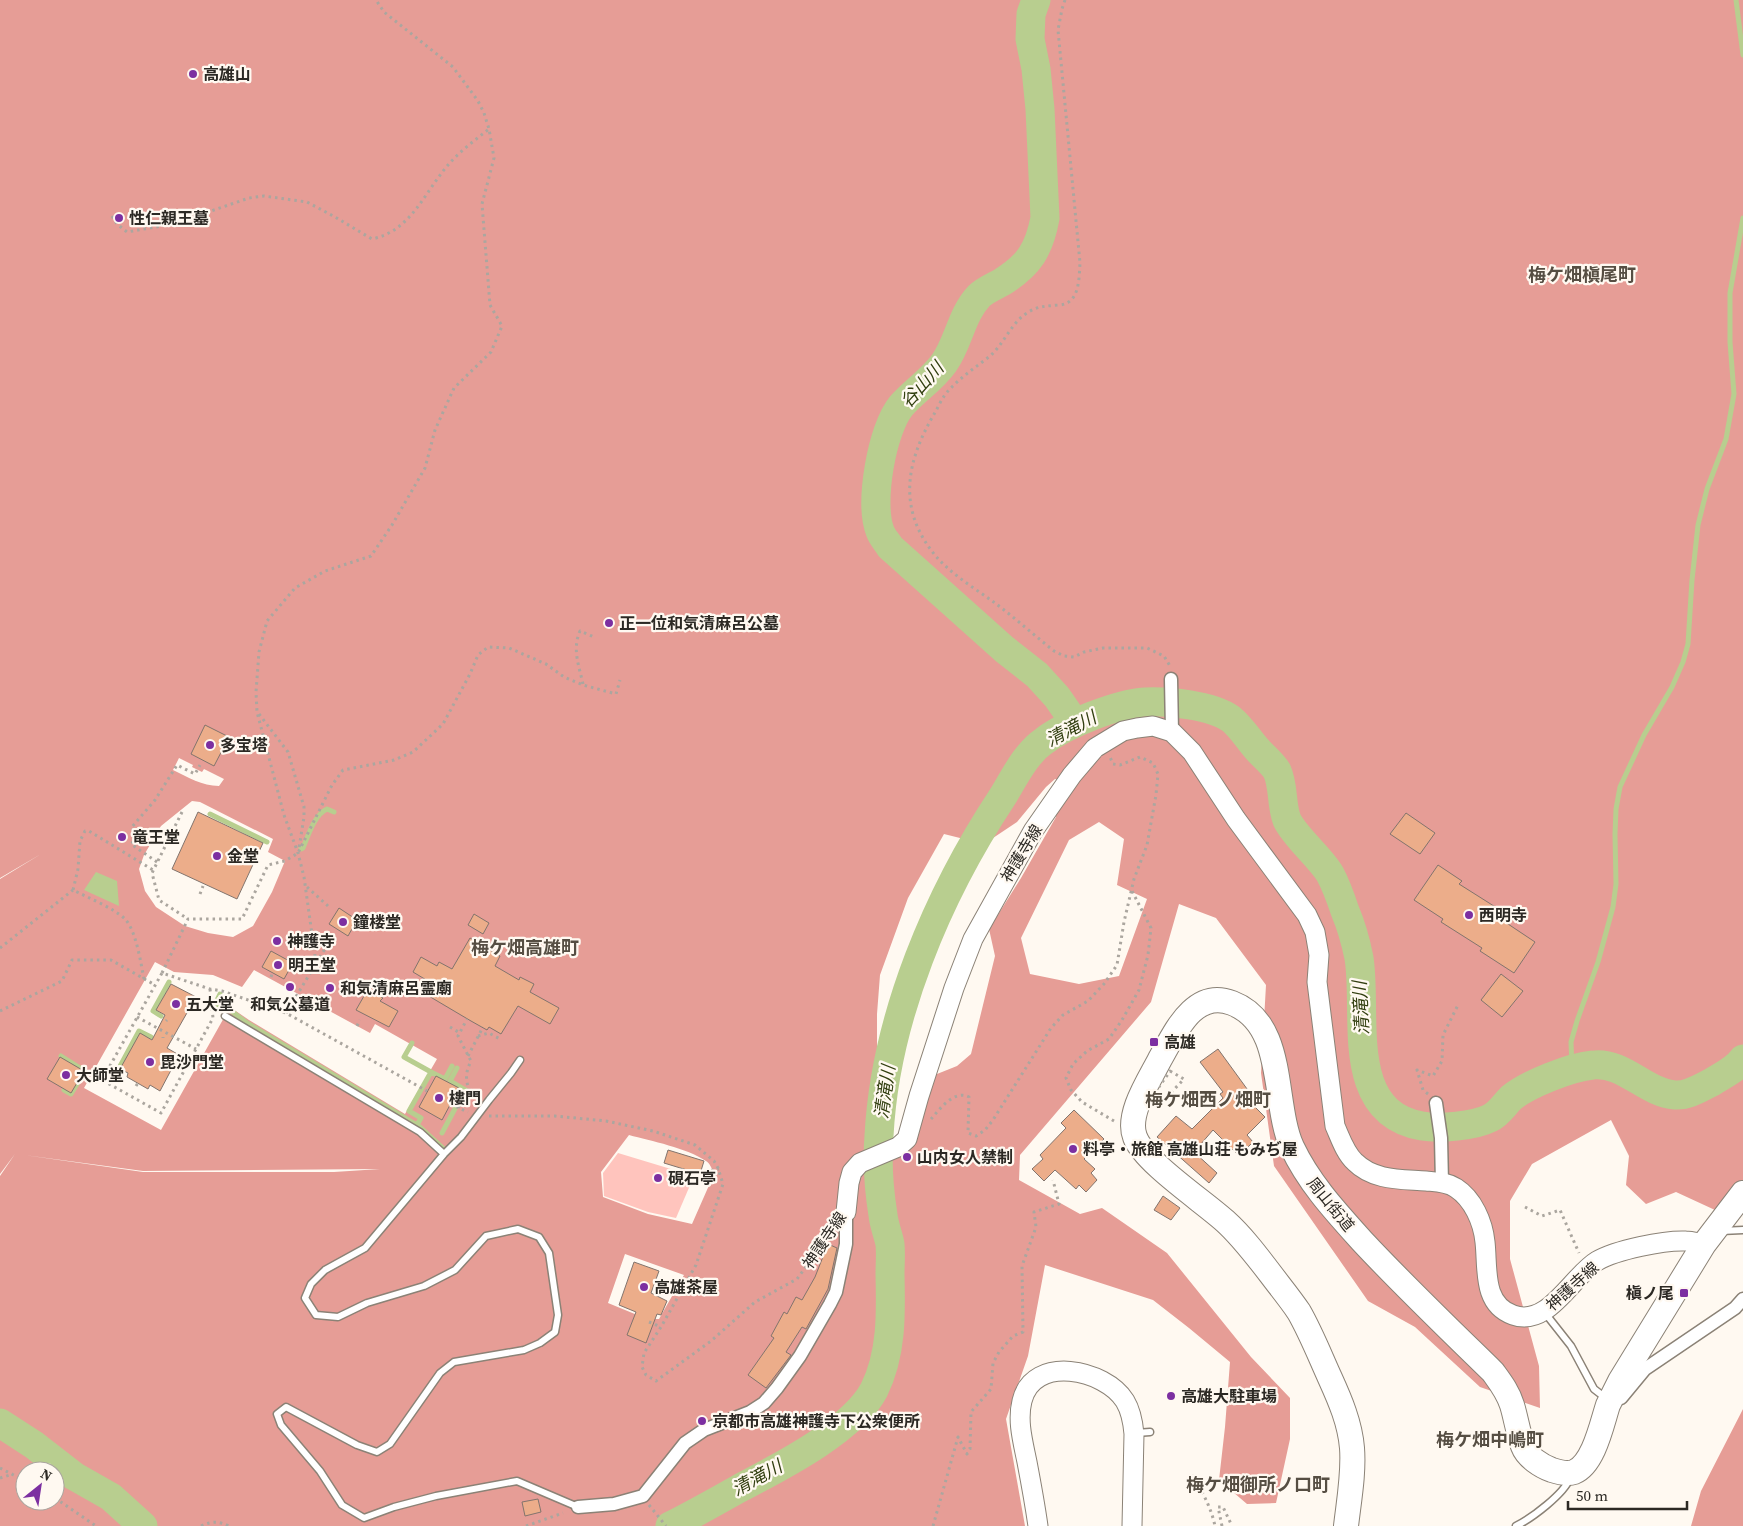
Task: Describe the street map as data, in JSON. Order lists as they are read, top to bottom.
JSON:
{
  "streets": {
    "highway": ["周山街道"],
    "main road": ["神護寺線"]
  },
  "districts": [
    "梅ケ畑槇尾町",
    "梅ケ畑高雄町",
    "梅ケ畑西ノ畑町",
    "梅ケ畑中嶋町",
    "梅ケ畑御所ノ口町"
  ],
  "water": ["谷山川", "清滝川"],
  "places": {
    "other": [
      "高雄山",
      "性仁親王墓",
      "正一位和気清麻呂公墓",
      "多宝塔",
      "竜王堂",
      "金堂",
      "西明寺",
      "鐘楼堂",
      "神護寺",
      "明王堂",
      "和気公墓道",
      "和気清麻呂霊廟",
      "五大堂",
      "毘沙門堂",
      "大師堂",
      "樓門",
      "料亭・旅館 高雄山荘 もみぢ屋",
      "山内女人禁制",
      "硯石亭",
      "高雄茶屋",
      "高雄大駐車場",
      "京都市高雄神護寺下公衆便所"
    ],
    "transit": ["高雄", "槇ノ尾"]
  },
  "scale_bar": "50 m",
  "north": "top right"
}
